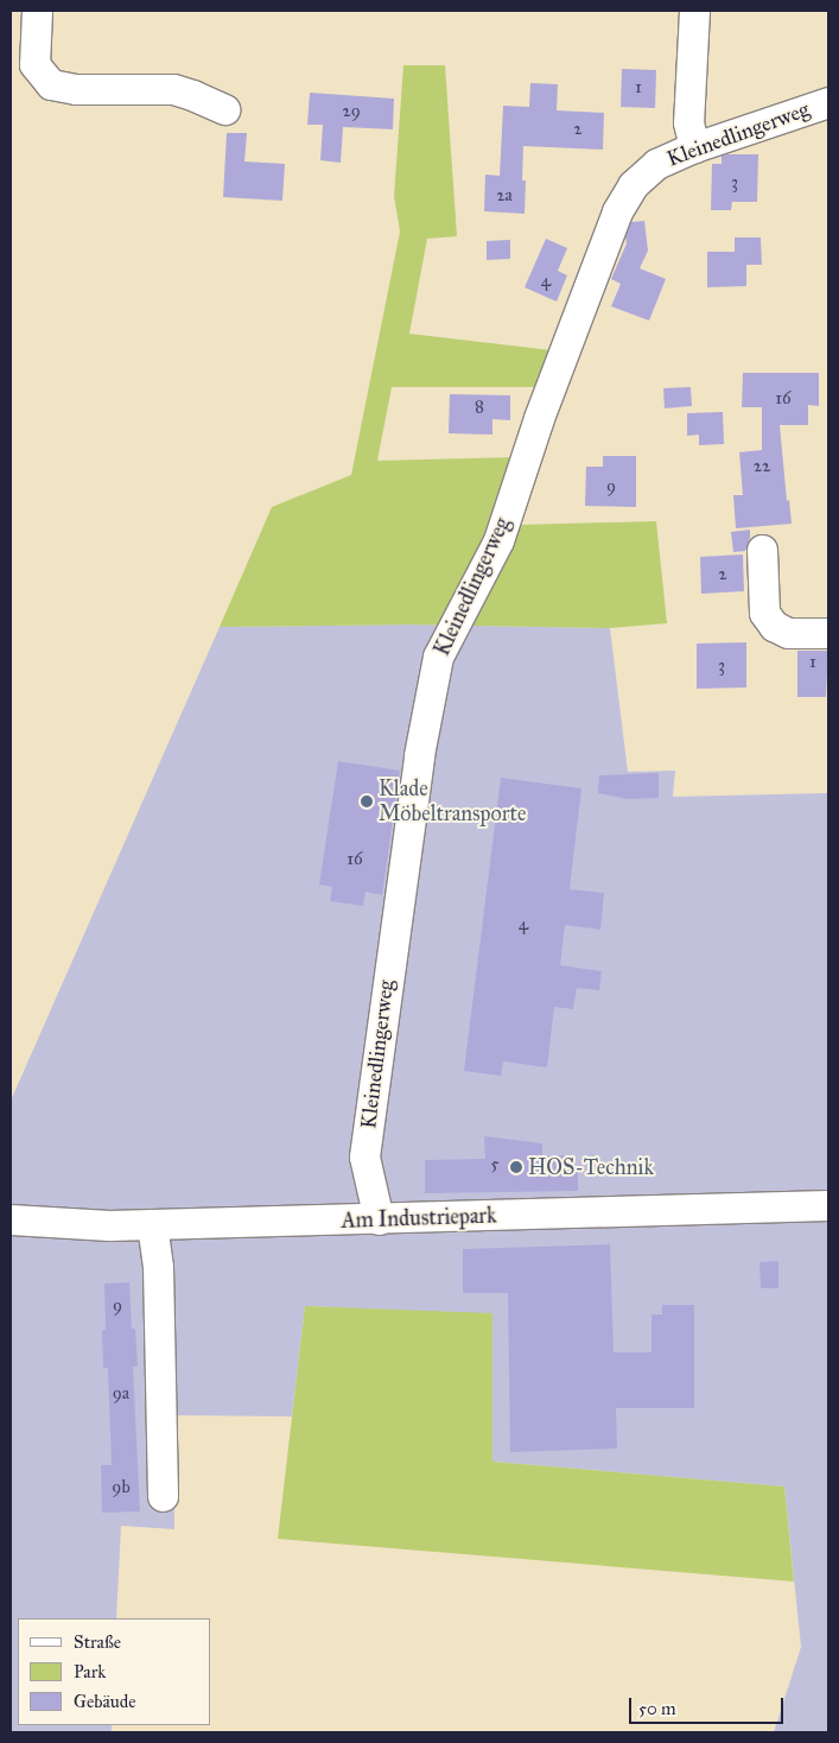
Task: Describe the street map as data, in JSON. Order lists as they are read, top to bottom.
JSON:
{
  "streets": {
    "street": ["Kleinedlingerweg", "Am Industriepark"]
  },
  "crossings": [
    ["Kleinedlingerweg", "Am Industriepark"]
  ],
  "places": ["Klade Möbeltransporte", "HOS-Technik"],
  "house_numbers": [
    "1",
    "29",
    "2",
    "3",
    "2a",
    "4",
    "16",
    "8",
    "22",
    "9",
    "2",
    "1",
    "3",
    "16",
    "4",
    "5",
    "9",
    "9a",
    "9b"
  ],
  "legend": ["Straße", "Park", "Gebäude"],
  "scale_bar": "50 m"
}
